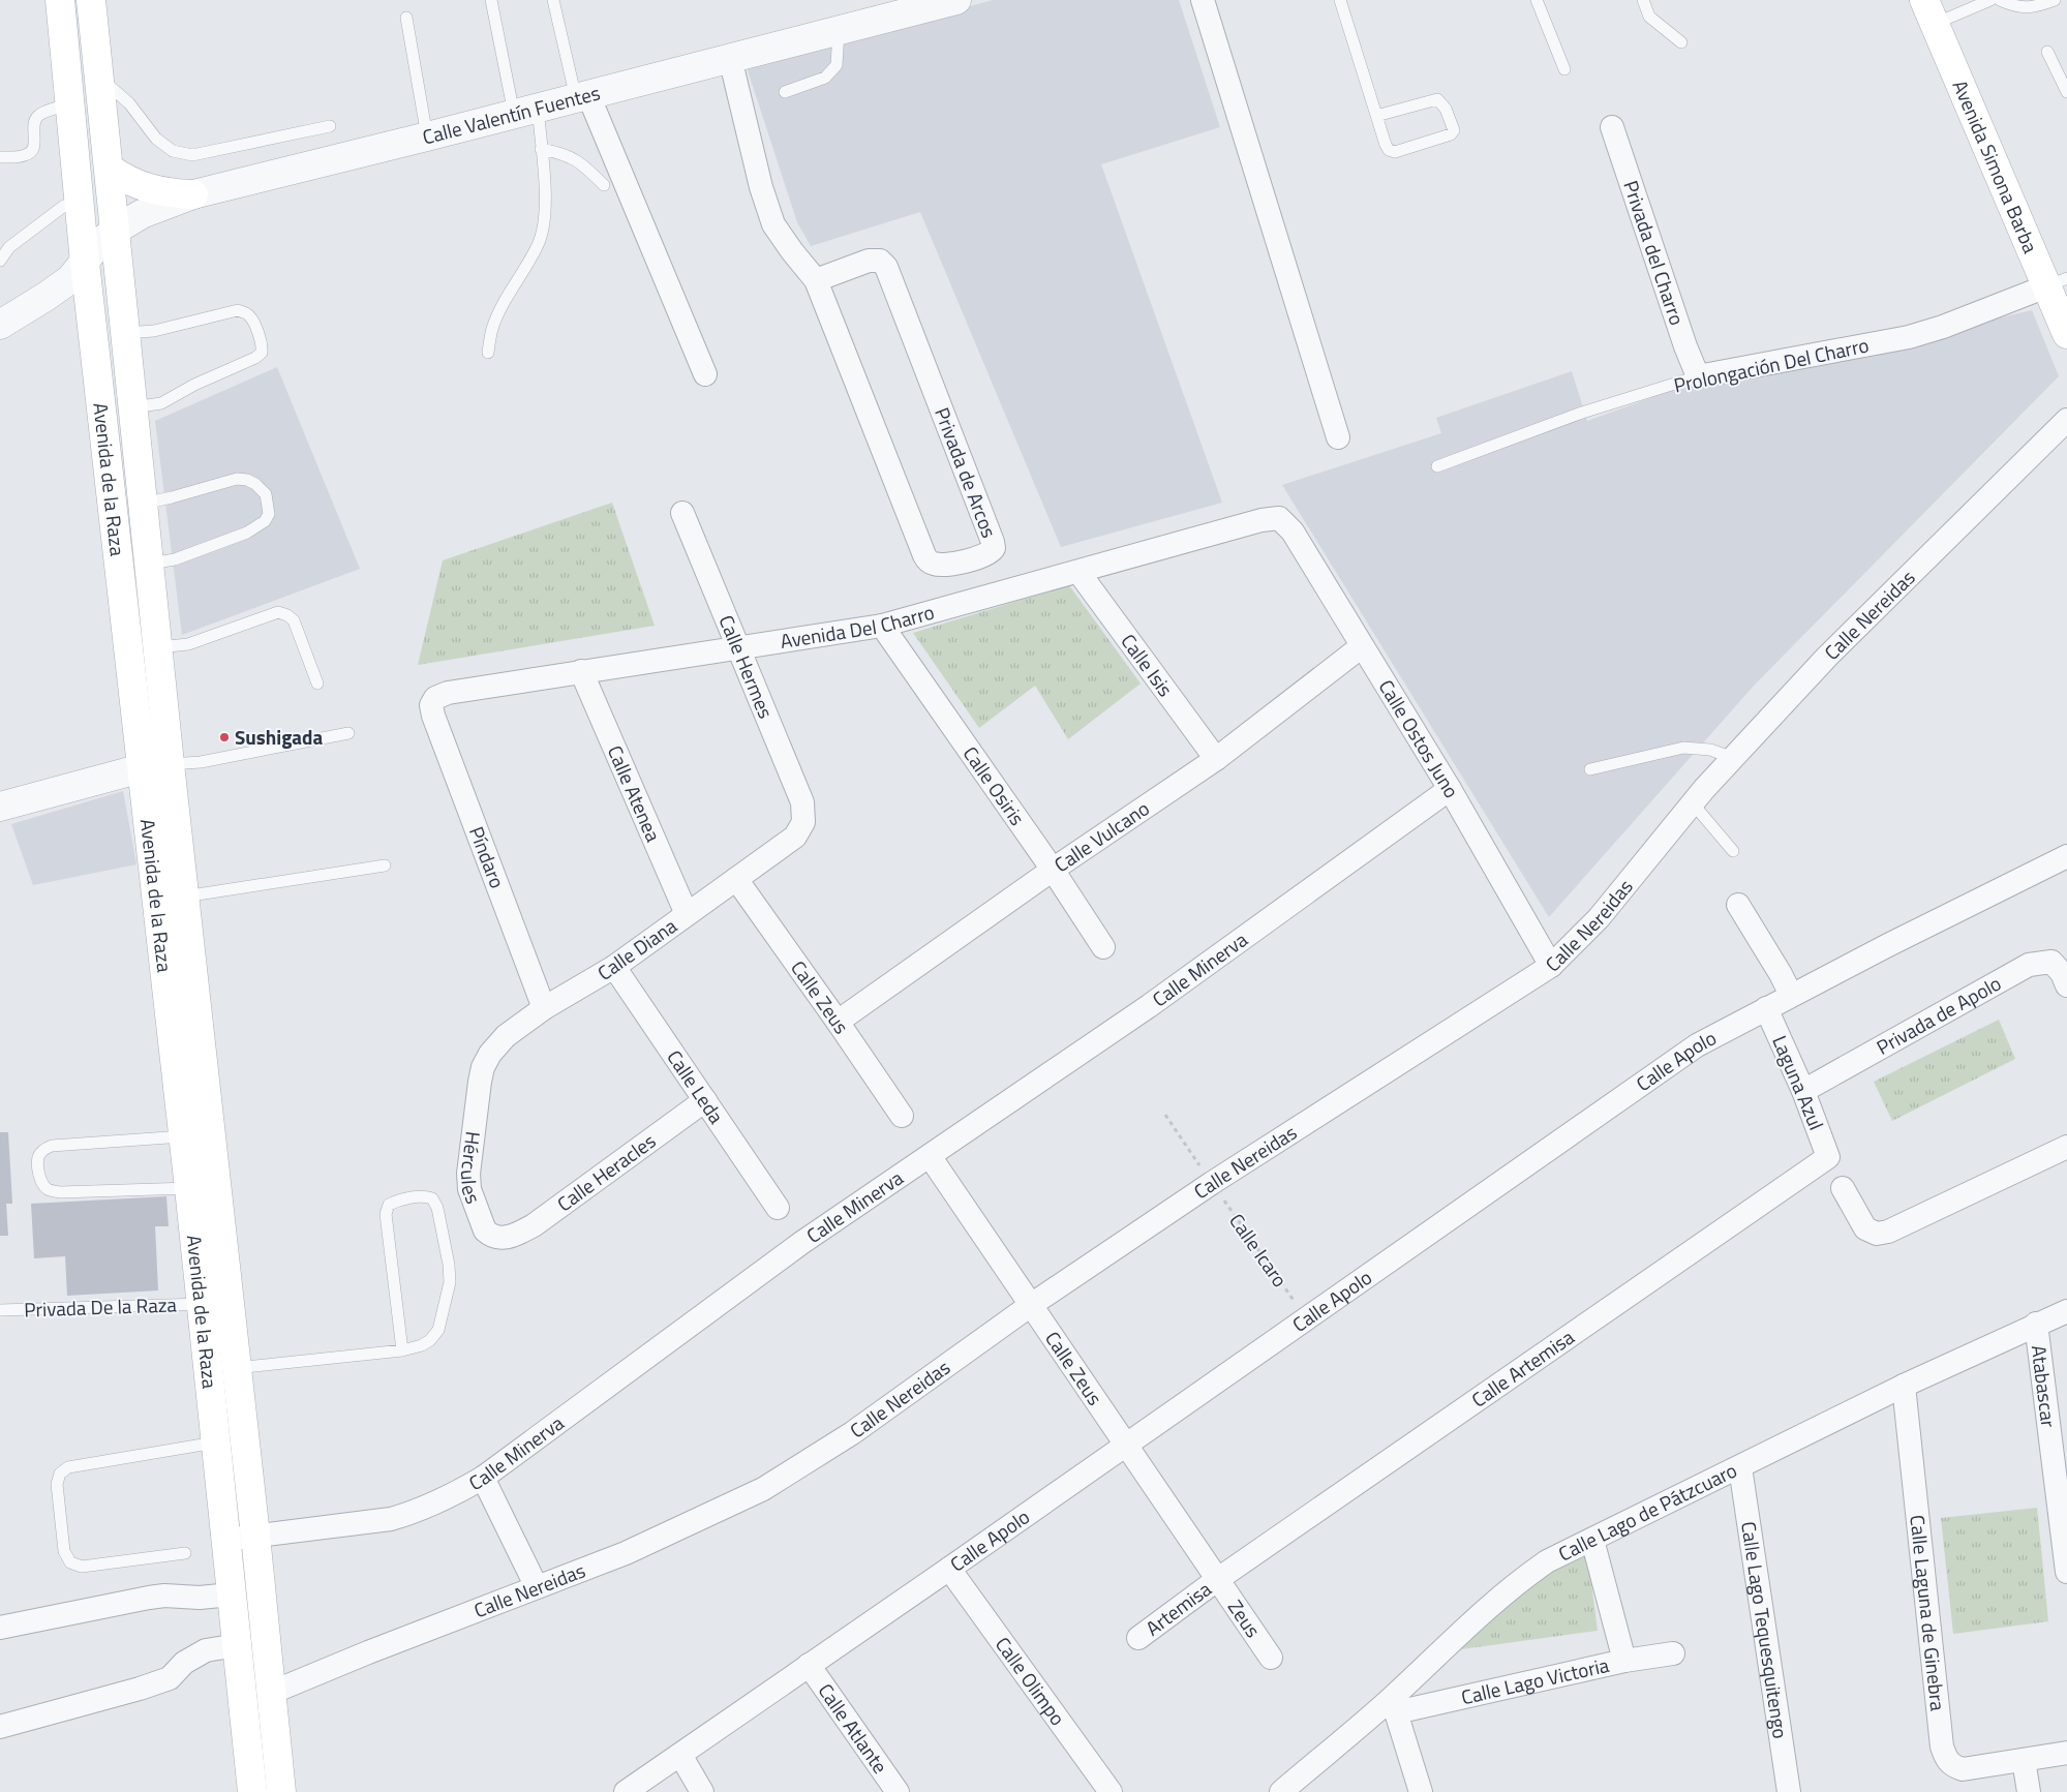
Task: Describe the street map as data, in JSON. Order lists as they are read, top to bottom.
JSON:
{
  "streets": {
    "main road": ["Avenida Simona Barba", "Avenida de la Raza"],
    "street": [
      "Calle Valentín Fuentes",
      "Privada del Charro",
      "Prolongación Del Charro",
      "Privada de Arcos",
      "Calle Nereidas",
      "Avenida Del Charro",
      "Calle Isis",
      "Calle Hermes",
      "Calle Ostos Juno",
      "Calle Osiris",
      "Calle Atenea",
      "Calle Vulcano",
      "Píndaro",
      "Calle Diana",
      "Calle Minerva",
      "Calle Zeus",
      "Privada de Apolo",
      "Calle Apolo",
      "Laguna Azul",
      "Calle Leda",
      "Hércules",
      "Calle Heracles",
      "Calle Artemisa",
      "Atabascar",
      "Calle Lago de Pátzcuaro",
      "Artemisa",
      "Calle Laguna de Ginebra",
      "Zeus",
      "Calle Lago Tequesquitengo",
      "Calle Olimpo",
      "Calle Lago Victoria",
      "Calle Atlante"
    ],
    "lane": ["Privada De la Raza"],
    "path": ["Calle Icaro"]
  },
  "crossings": [
    ["Calle Valentín Fuentes", "Privada de Arcos"],
    ["Calle Valentín Fuentes", "Avenida de la Raza"],
    ["Avenida Simona Barba", "Prolongación Del Charro"],
    ["Privada del Charro", "Prolongación Del Charro"],
    ["Avenida de la Raza", "Calle Nereidas"],
    ["Avenida de la Raza", "Calle Minerva"],
    ["Avenida de la Raza", "Privada De la Raza"],
    ["Calle Nereidas", "Calle Ostos Juno"],
    ["Calle Nereidas", "Calle Zeus"],
    ["Calle Nereidas", "Calle Icaro"],
    ["Avenida Del Charro", "Calle Isis"],
    ["Avenida Del Charro", "Calle Hermes"],
    ["Avenida Del Charro", "Calle Ostos Juno"],
    ["Avenida Del Charro", "Calle Osiris"],
    ["Avenida Del Charro", "Calle Atenea"],
    ["Avenida Del Charro", "Píndaro"],
    ["Calle Isis", "Calle Vulcano"],
    ["Calle Hermes", "Calle Diana"],
    ["Calle Ostos Juno", "Calle Vulcano"],
    ["Calle Ostos Juno", "Calle Minerva"],
    ["Calle Osiris", "Calle Vulcano"],
    ["Calle Atenea", "Calle Diana"],
    ["Calle Vulcano", "Calle Zeus"],
    ["Píndaro", "Calle Diana"],
    ["Calle Diana", "Calle Zeus"],
    ["Calle Diana", "Calle Leda"],
    ["Calle Diana", "Hércules"],
    ["Calle Minerva", "Calle Zeus"],
    ["Calle Zeus", "Calle Apolo"],
    ["Calle Zeus", "Calle Artemisa"],
    ["Calle Zeus", "Artemisa"],
    ["Calle Zeus", "Zeus"],
    ["Privada de Apolo", "Laguna Azul"],
    ["Calle Apolo", "Laguna Azul"],
    ["Calle Apolo", "Calle Icaro"],
    ["Calle Apolo", "Calle Olimpo"],
    ["Calle Apolo", "Calle Atlante"],
    ["Laguna Azul", "Calle Artemisa"],
    ["Calle Leda", "Calle Heracles"],
    ["Hércules", "Calle Heracles"],
    ["Calle Artemisa", "Artemisa"],
    ["Calle Artemisa", "Zeus"],
    ["Atabascar", "Calle Lago de Pátzcuaro"],
    ["Calle Lago de Pátzcuaro", "Calle Laguna de Ginebra"],
    ["Calle Lago de Pátzcuaro", "Calle Lago Tequesquitengo"],
    ["Calle Lago de Pátzcuaro", "Calle Lago Victoria"],
    ["Artemisa", "Zeus"]
  ],
  "places": ["Sushigada"]
}
